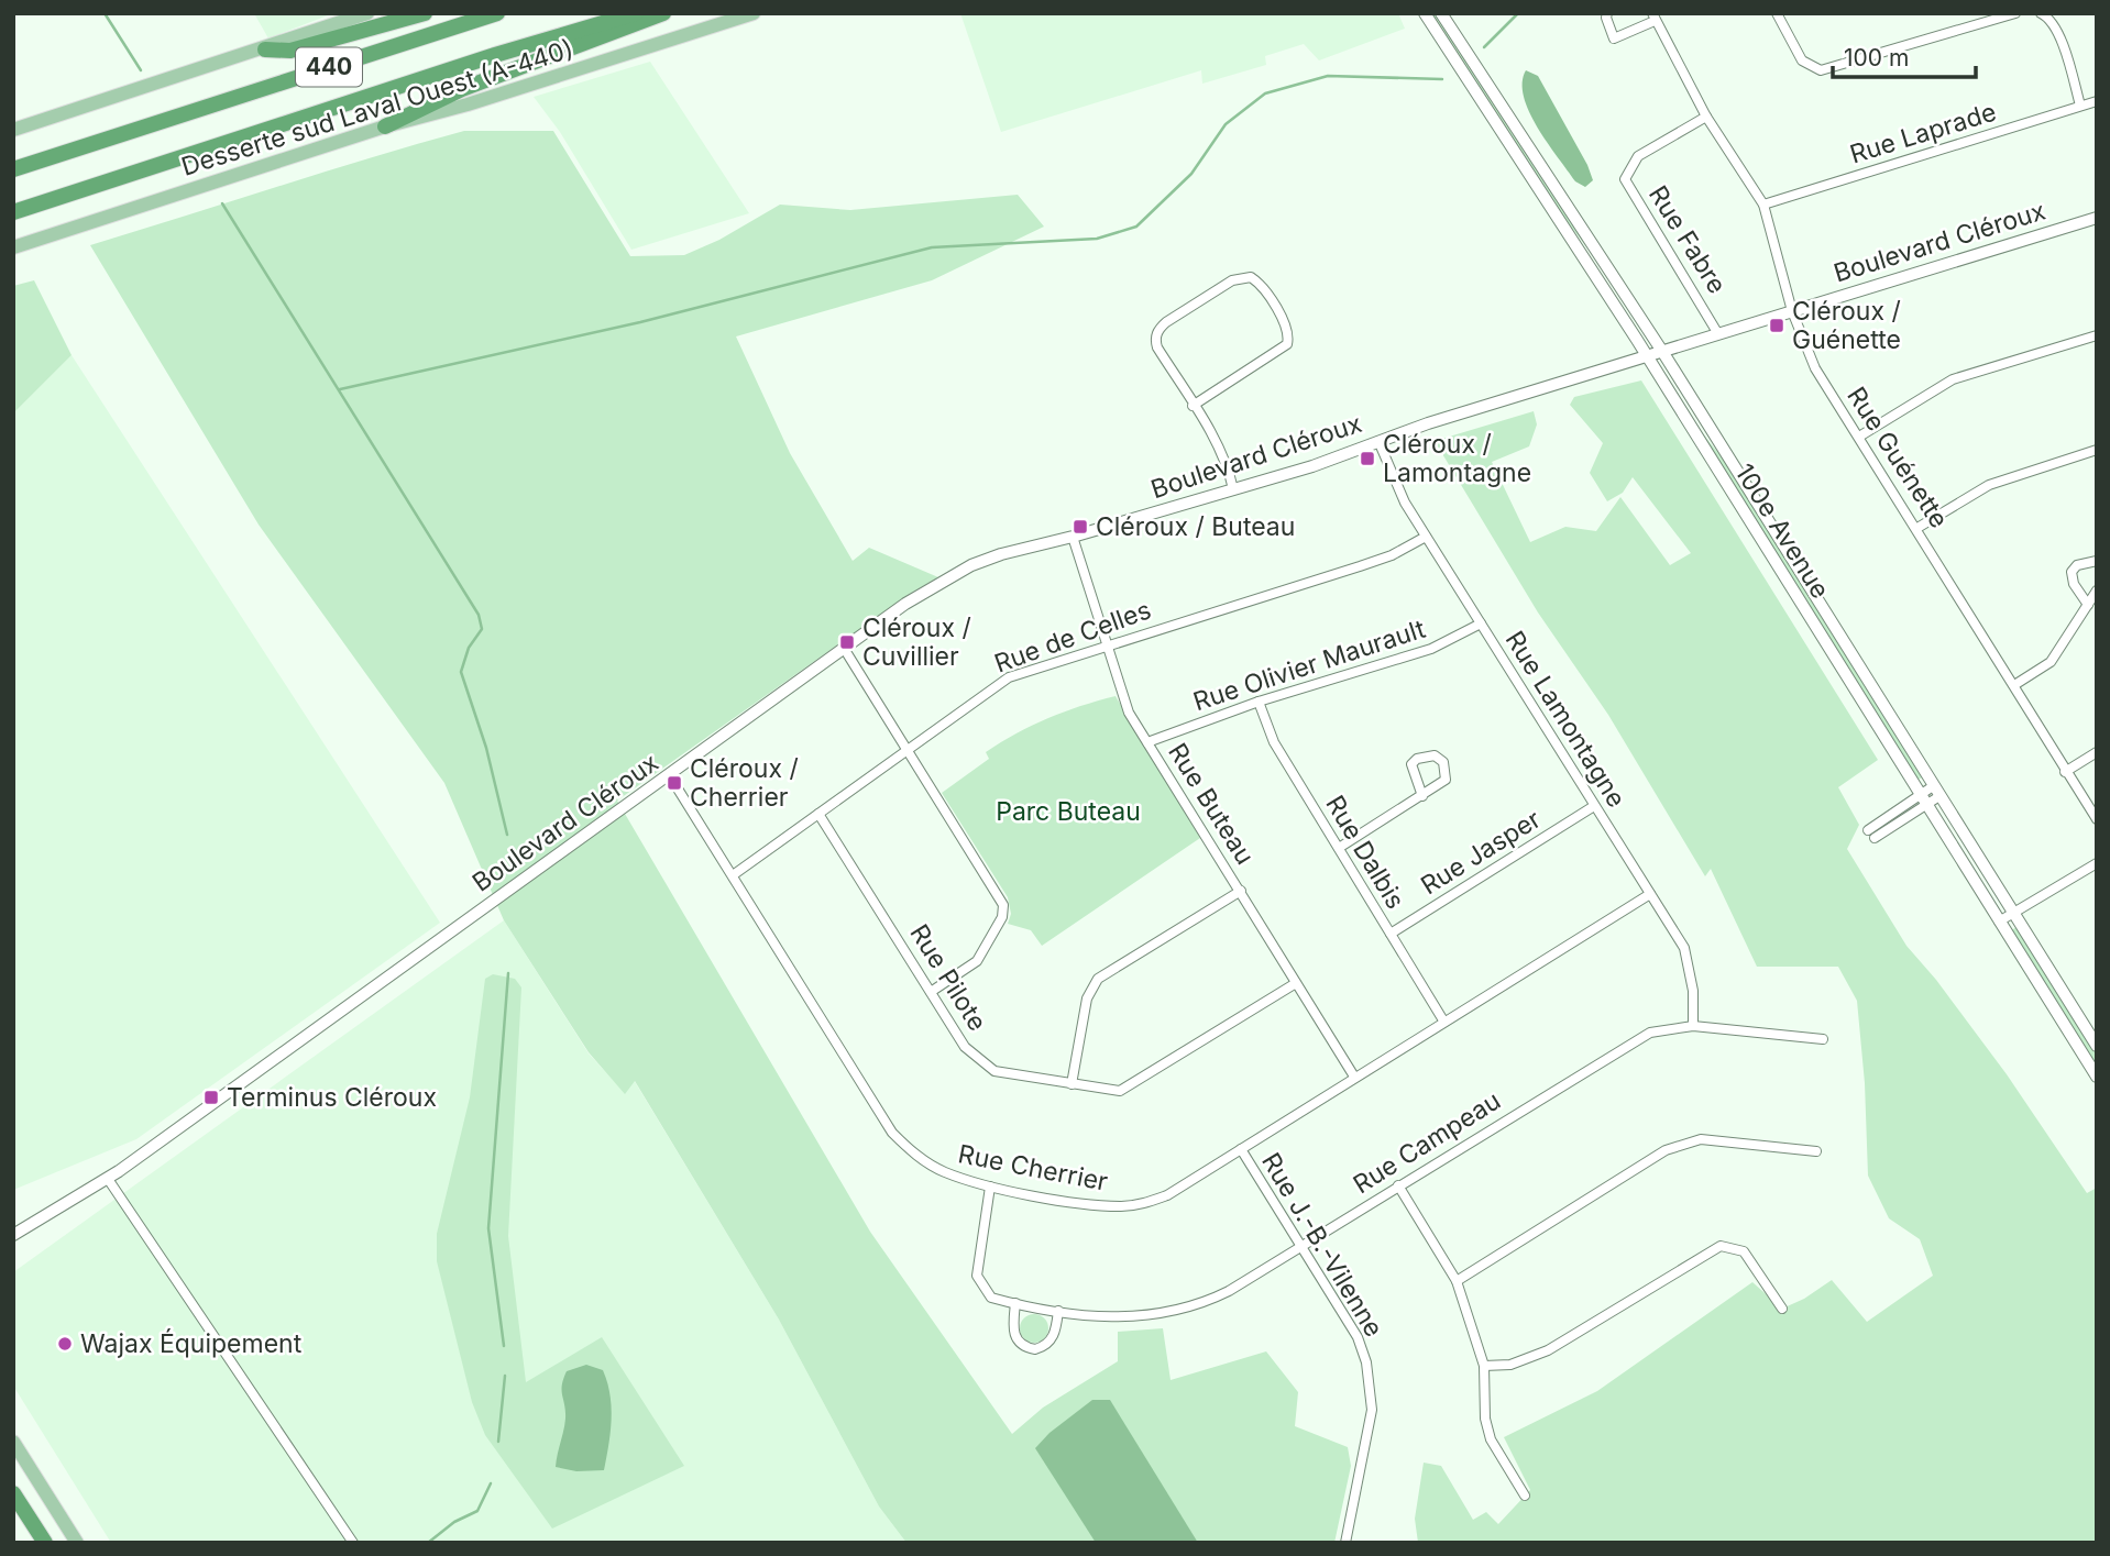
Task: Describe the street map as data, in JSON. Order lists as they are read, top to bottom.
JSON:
{
  "streets": {
    "highway": ["440"],
    "main road": ["Desserte sud Laval Ouest (A-440)"],
    "street": [
      "Rue Laprade",
      "Rue Fabre",
      "Boulevard Cléroux",
      "Rue Guénette",
      "100e Avenue",
      "Rue de Celles",
      "Rue Olivier Maurault",
      "Rue Lamontagne",
      "Rue Buteau",
      "Rue Dalbis",
      "Rue Jasper",
      "Rue Pilote",
      "Rue Campeau",
      "Rue Cherrier",
      "Rue J.-B.-Vilenne"
    ]
  },
  "crossings": [
    ["Rue Laprade", "Rue Guénette"],
    ["Rue Fabre", "Boulevard Cléroux"],
    ["Rue Fabre", "Rue Guénette"],
    ["Boulevard Cléroux", "Rue Guénette"],
    ["Boulevard Cléroux", "100e Avenue"],
    ["Boulevard Cléroux", "Rue Lamontagne"],
    ["Boulevard Cléroux", "Rue Buteau"],
    ["Boulevard Cléroux", "Rue Cherrier"],
    ["Rue de Celles", "Rue Lamontagne"],
    ["Rue de Celles", "Rue Buteau"],
    ["Rue de Celles", "Rue Pilote"],
    ["Rue de Celles", "Rue Cherrier"],
    ["Rue Olivier Maurault", "Rue Lamontagne"],
    ["Rue Olivier Maurault", "Rue Buteau"],
    ["Rue Olivier Maurault", "Rue Dalbis"],
    ["Rue Lamontagne", "Rue Jasper"],
    ["Rue Lamontagne", "Rue Campeau"],
    ["Rue Lamontagne", "Rue Cherrier"],
    ["Rue Buteau", "Rue Pilote"],
    ["Rue Buteau", "Rue Cherrier"],
    ["Rue Dalbis", "Rue Jasper"],
    ["Rue Dalbis", "Rue Cherrier"],
    ["Rue Campeau", "Rue Cherrier"],
    ["Rue Campeau", "Rue J.-B.-Vilenne"],
    ["Rue Cherrier", "Rue J.-B.-Vilenne"]
  ],
  "parks": ["Parc Buteau"],
  "places": {
    "transit": [
      "Cléroux / Guénette",
      "Cléroux / Lamontagne",
      "Cléroux / Buteau",
      "Cléroux / Cuvillier",
      "Cléroux / Cherrier",
      "Terminus Cléroux"
    ],
    "other": ["Wajax Équipement"]
  },
  "scale_bar": "100 m"
}
